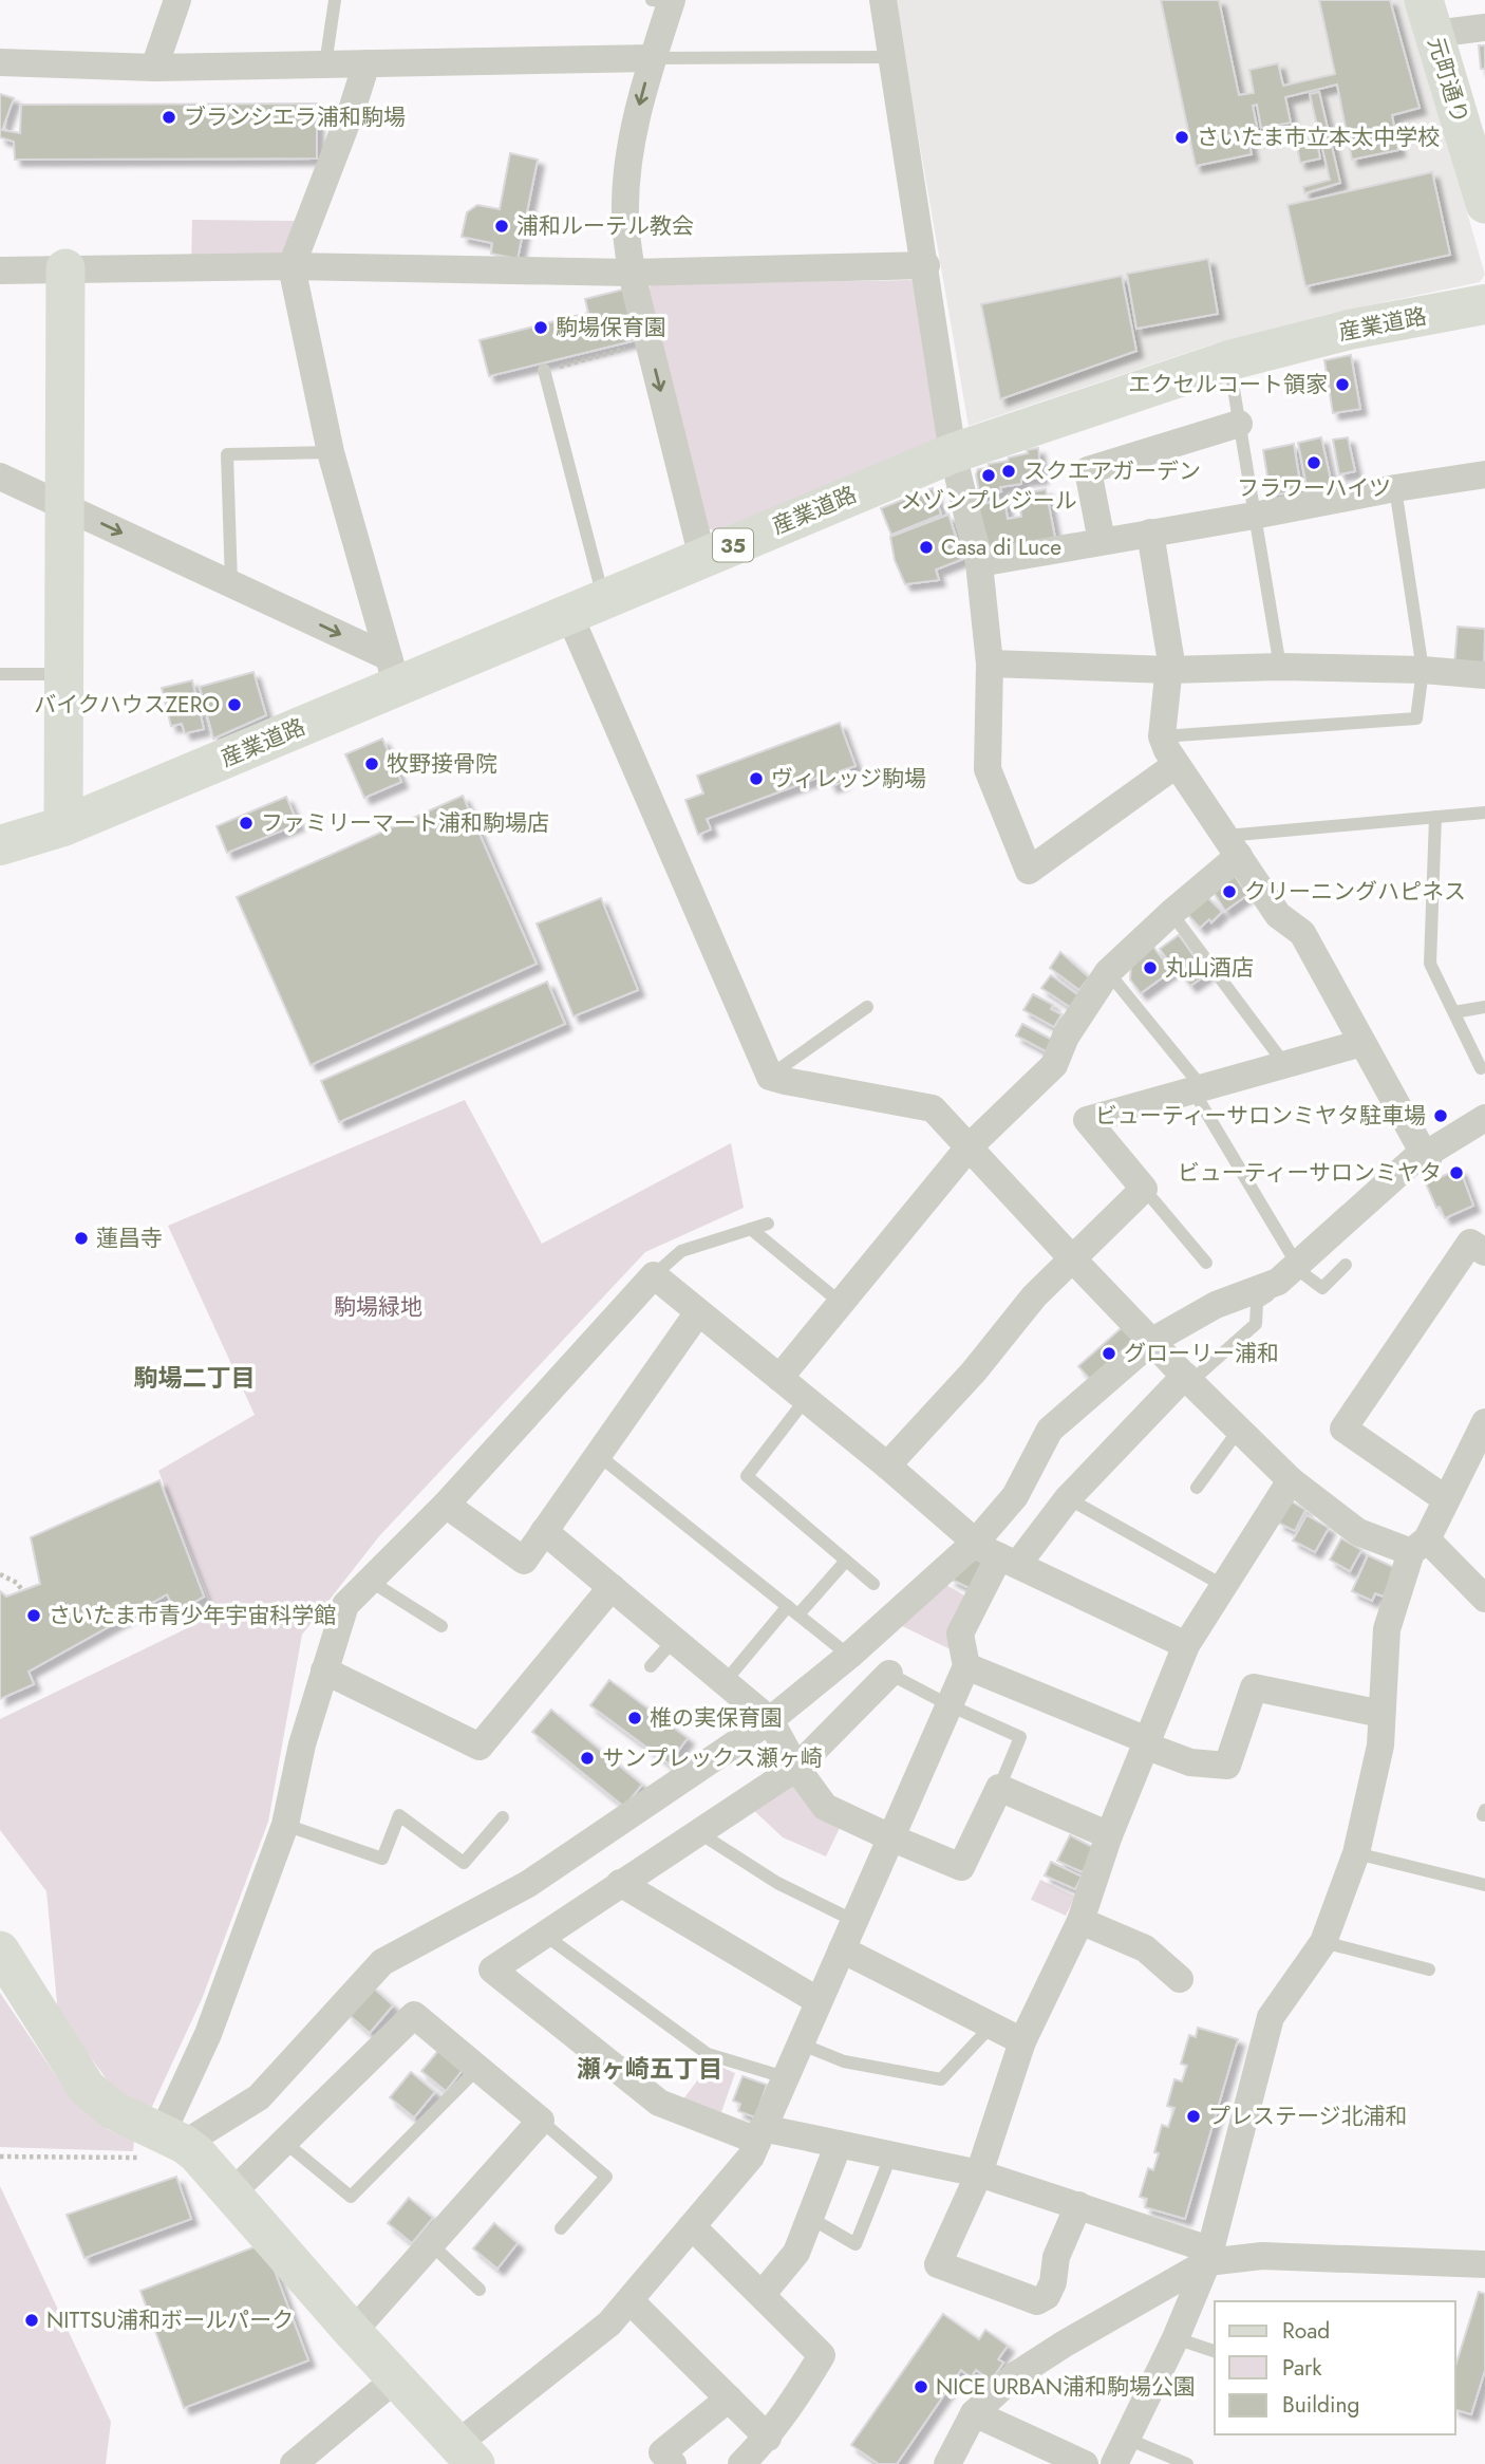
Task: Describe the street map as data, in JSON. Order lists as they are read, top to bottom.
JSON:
{
  "streets": {
    "main road": ["産業道路", "35"],
    "street": ["元町通り"]
  },
  "districts": ["駒場二丁目", "瀬ヶ崎五丁目"],
  "parks": ["駒場緑地"],
  "places": [
    "ブランシエラ浦和駒場",
    "さいたま市立本太中学校",
    "浦和ルーテル教会",
    "駒場保育園",
    "エクセルコート領家",
    "フラワーハイツ",
    "スクエアガーデン",
    "メゾンプレジール",
    "Casa di Luce",
    "バイクハウスZERO",
    "牧野接骨院",
    "ヴィレッジ駒場",
    "ファミリーマート浦和駒場店",
    "クリーニングハピネス",
    "丸山酒店",
    "ビューティーサロンミヤタ駐車場",
    "ビューティーサロンミヤタ",
    "蓮昌寺",
    "グローリー浦和",
    "さいたま市青少年宇宙科学館",
    "椎の実保育園",
    "サンプレックス瀬ヶ崎",
    "プレステージ北浦和",
    "NITTSU浦和ボールパーク",
    "NICE URBAN浦和駒場公園"
  ],
  "legend": ["Road", "Park", "Building"]
}
